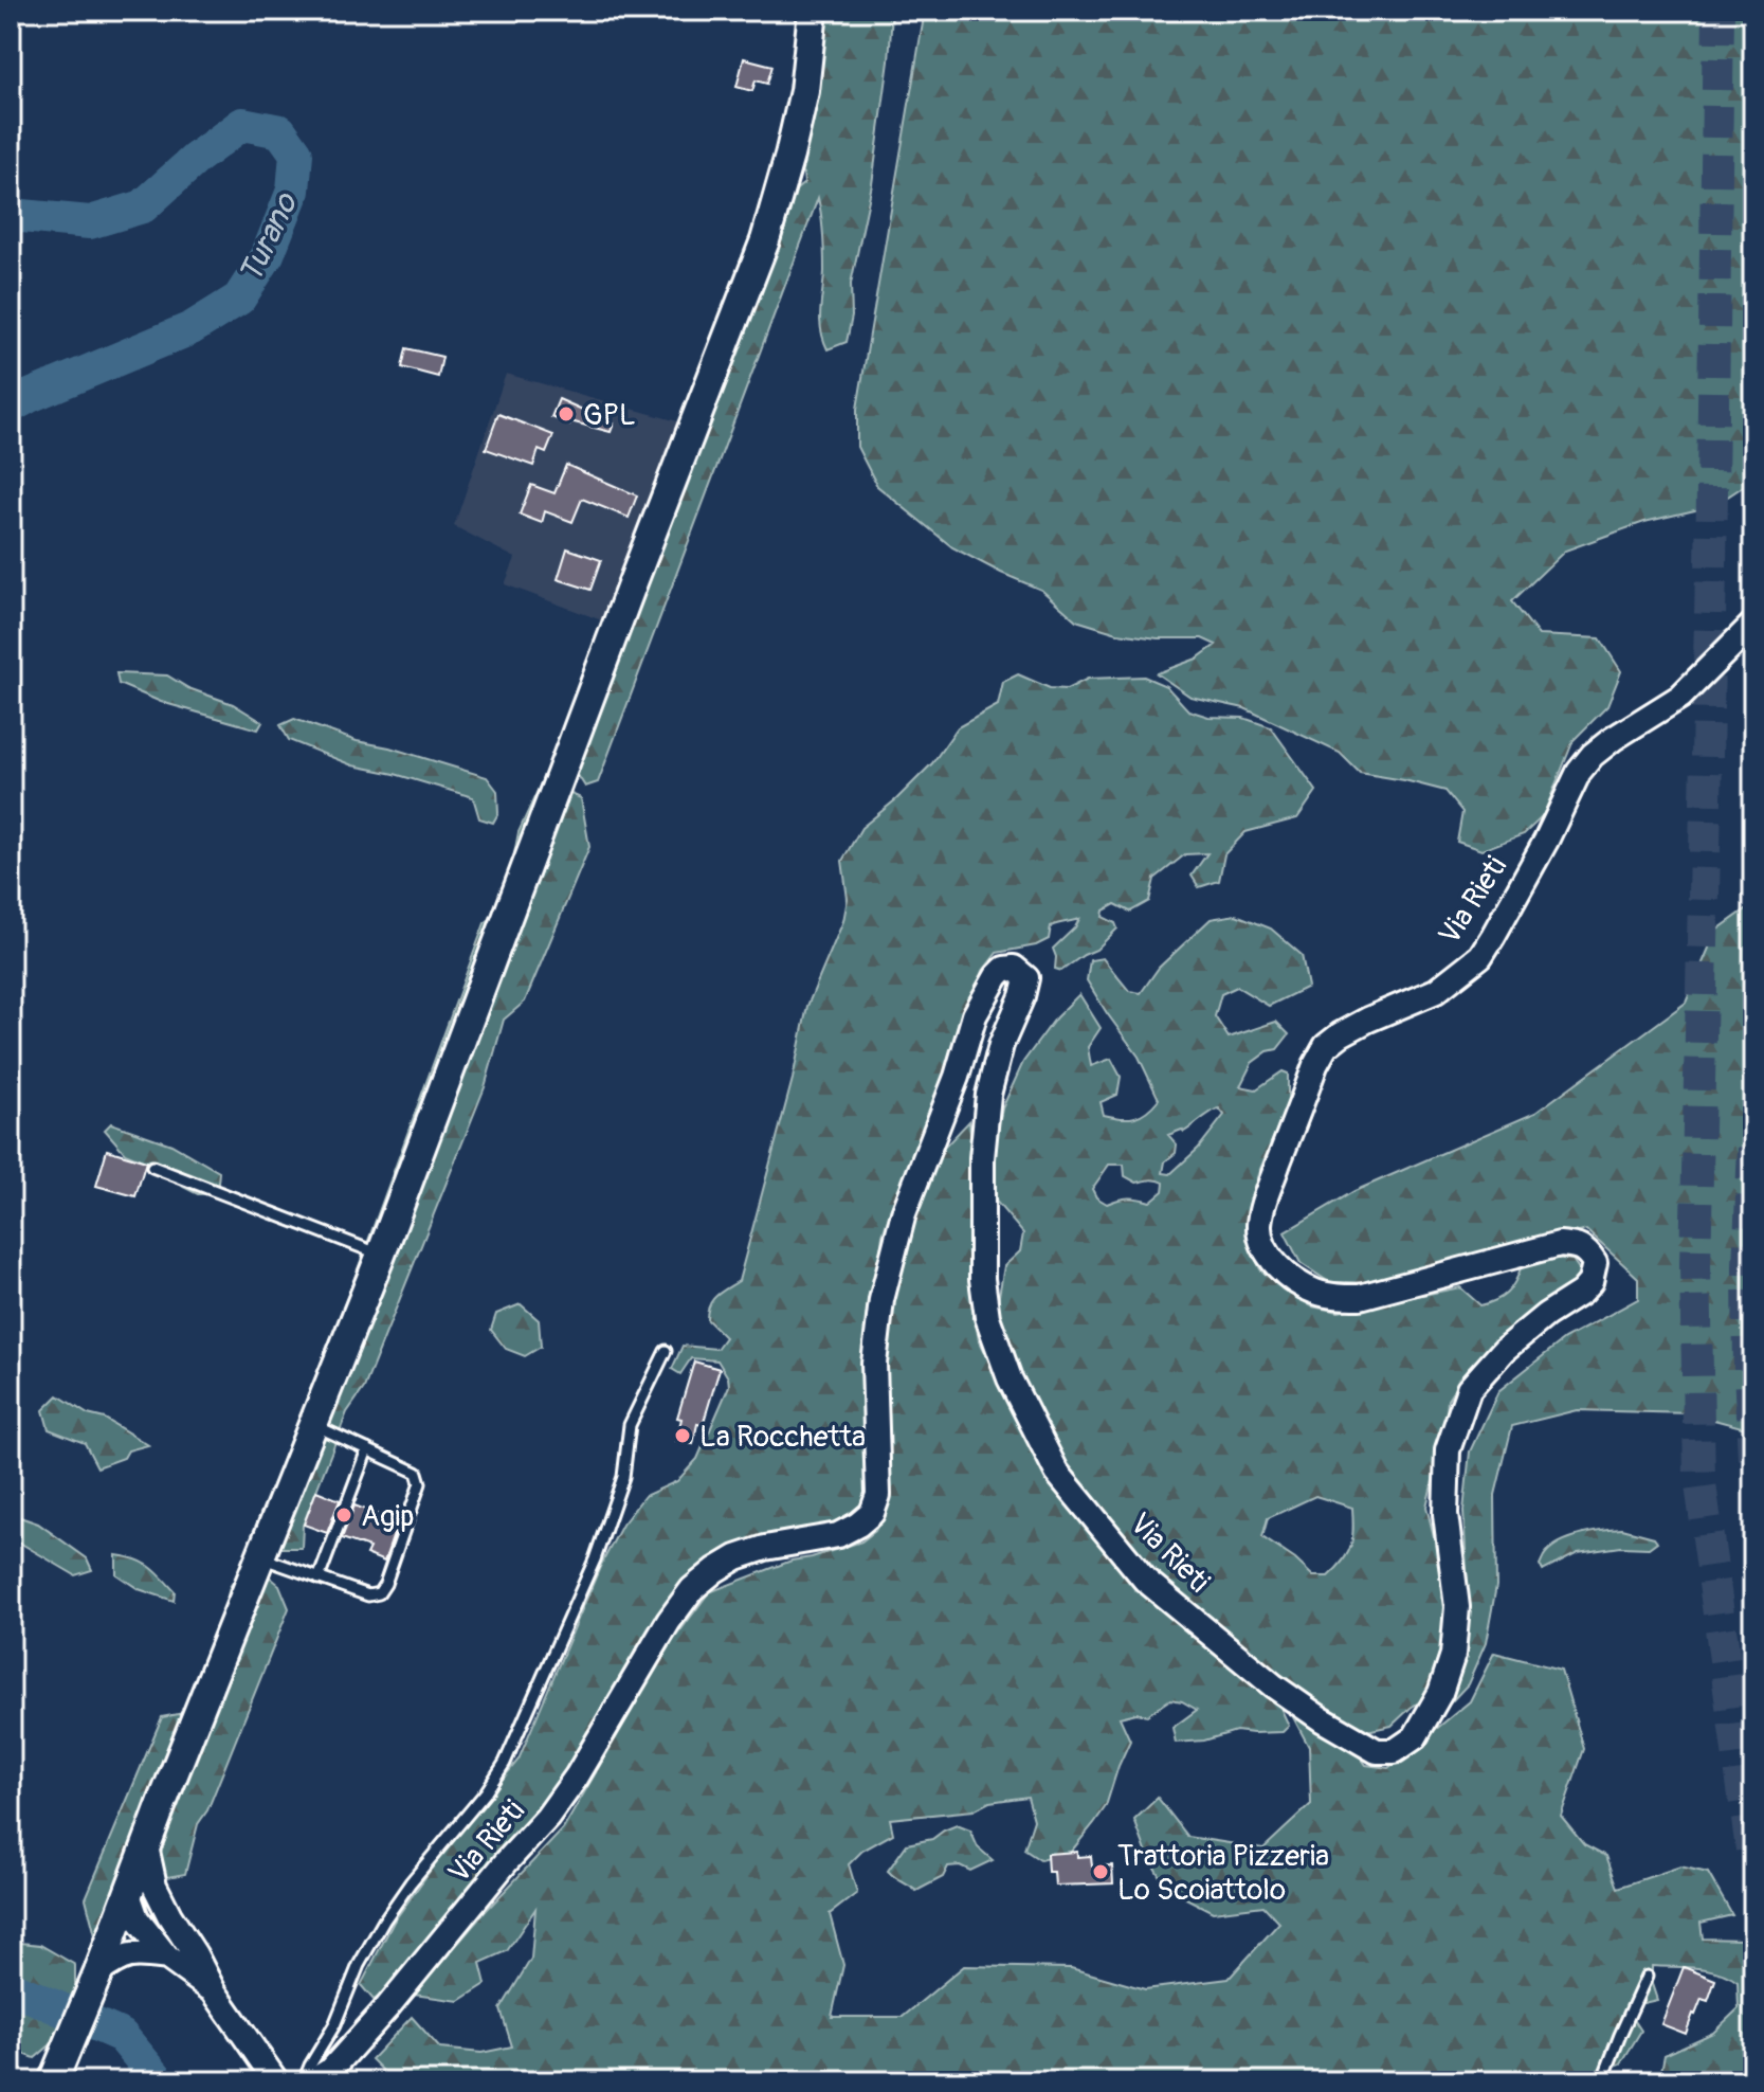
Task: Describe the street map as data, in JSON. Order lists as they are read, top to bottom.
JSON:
{
  "streets": {
    "street": ["Via Rieti"]
  },
  "water": ["Turano"],
  "places": [
    "GPL",
    "La Rocchetta",
    "Agip",
    "Trattoria Pizzeria Lo Scoiattolo"
  ]
}
